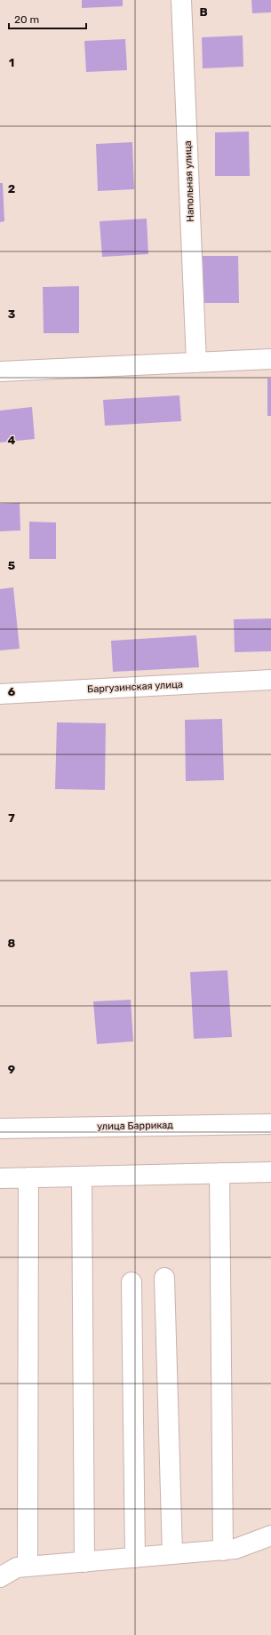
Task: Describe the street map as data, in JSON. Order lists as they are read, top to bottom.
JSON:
{
  "streets": {
    "street": ["Напольная улица", "Баргузинская улица", "улица Баррикад"]
  },
  "scale_bar": "20 m",
  "grid": {
    "columns": ["B"],
    "rows": [
      "1",
      "2",
      "3",
      "4",
      "5",
      "6",
      "7",
      "8",
      "9"
    ]
  }
}
